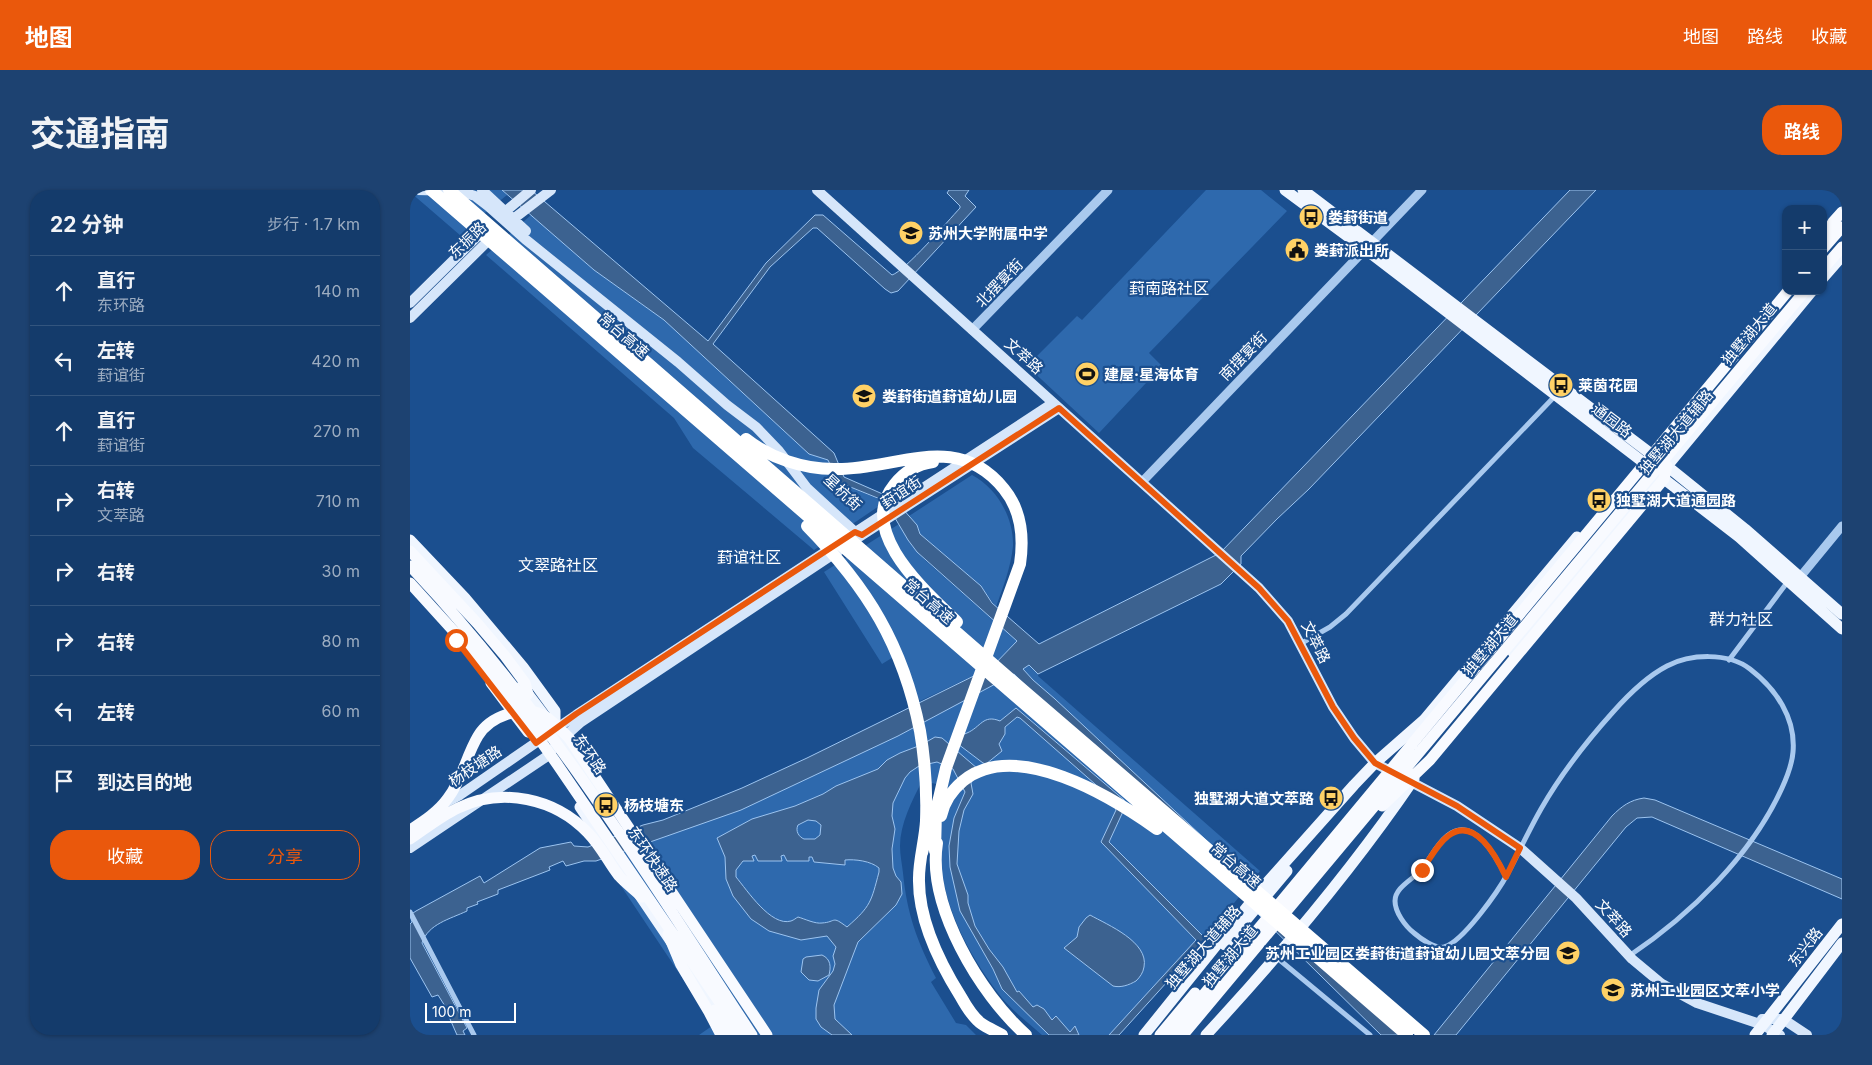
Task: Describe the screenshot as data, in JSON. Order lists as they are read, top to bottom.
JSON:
{
  "streets": {
    "highway": ["独墅湖大道", "常台高速", "东环快速路"],
    "main road": [
      "东振路",
      "文萃路",
      "通园路",
      "独墅湖大道辅路",
      "星杭街",
      "葑谊街",
      "东环路",
      "杨枝塘路",
      "东兴路"
    ],
    "street": ["北摆宴街", "南摆宴街"]
  },
  "crossings": [
    ["东振路", "星杭街"],
    ["北摆宴街", "文萃路"],
    ["文萃路", "南摆宴街"],
    ["文萃路", "独墅湖大道辅路"],
    ["文萃路", "葑谊街"],
    ["文萃路", "东兴路"],
    ["南摆宴街", "通园路"],
    ["通园路", "独墅湖大道辅路"],
    ["星杭街", "葑谊街"],
    ["葑谊街", "东环路"],
    ["葑谊街", "杨枝塘路"],
    ["东环路", "杨枝塘路"]
  ],
  "districts": [
    "葑南路社区",
    "葑谊社区",
    "文翠路社区",
    "群力社区"
  ],
  "places": {
    "bus stop": [
      "娄葑街道",
      "莱茵花园",
      "独墅湖大道通园路",
      "独墅湖大道文萃路",
      "杨枝塘东"
    ],
    "school or university": [
      "苏州大学附属中学",
      "娄葑街道葑谊幼儿园",
      "苏州工业园区娄葑街道葑谊幼儿园文萃分园",
      "苏州工业园区文萃小学"
    ],
    "public building": ["娄葑派出所"],
    "sports": ["建屋·星海体育"]
  },
  "scale_bar": "100 m",
  "page": {
    "header": "地图",
    "nav": ["地图", "路线", "收藏"],
    "title": "交通指南",
    "buttons": [
      "路线",
      ["收藏", "分享"]
    ],
    "heading": ["22 分钟", "步行 · 1.7 km"],
    "map_buttons": ["+", "−"],
    "list": [
      ["直行", "东环路", "140 m"],
      ["左转", "葑谊街", "420 m"],
      ["直行", "葑谊街", "270 m"],
      ["右转", "文萃路", "710 m"],
      ["右转", "30 m"],
      ["右转", "80 m"],
      ["左转", "60 m"],
      "到达目的地"
    ],
    "scale": "100 m"
  }
}
